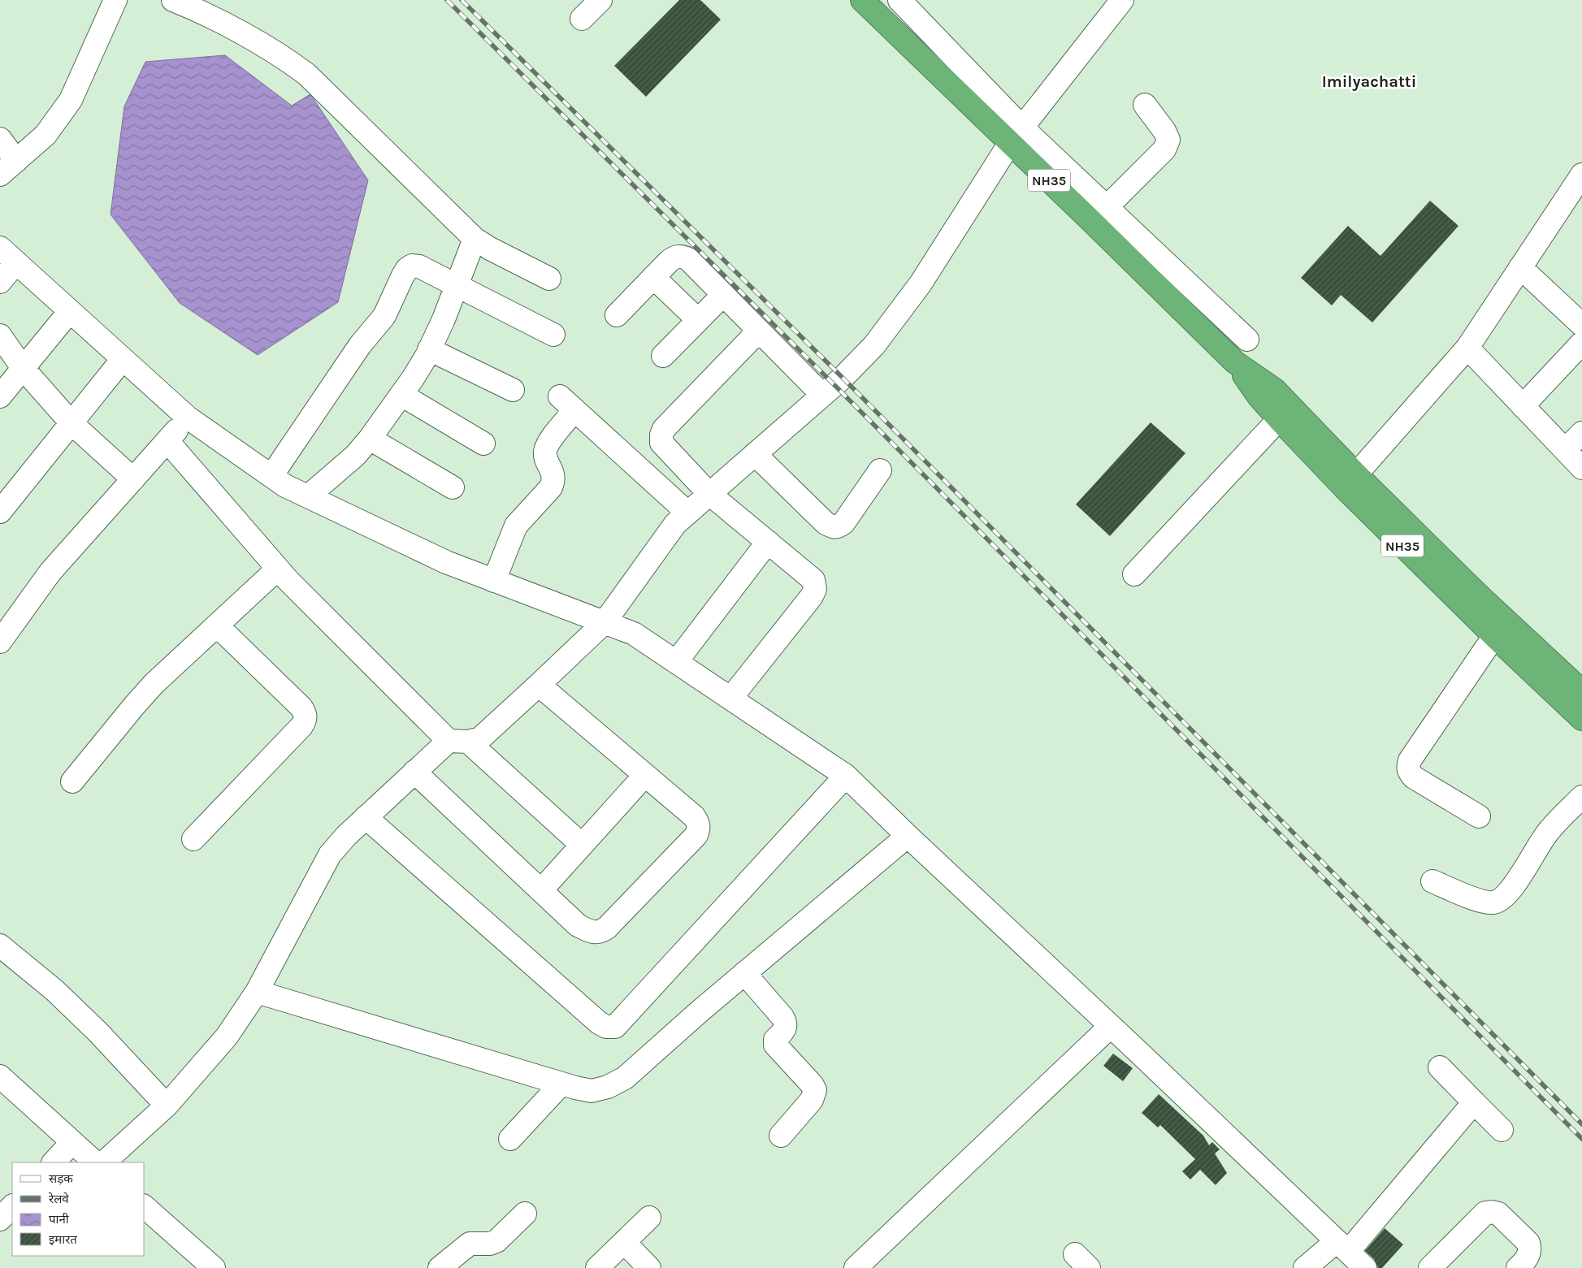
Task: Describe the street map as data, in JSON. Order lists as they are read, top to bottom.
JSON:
{
  "streets": {
    "highway": ["NH35"]
  },
  "districts": ["Imilyachatti"],
  "legend": [
    "सड़क",
    "रेलवे",
    "पानी",
    "इमारत"
  ]
}
